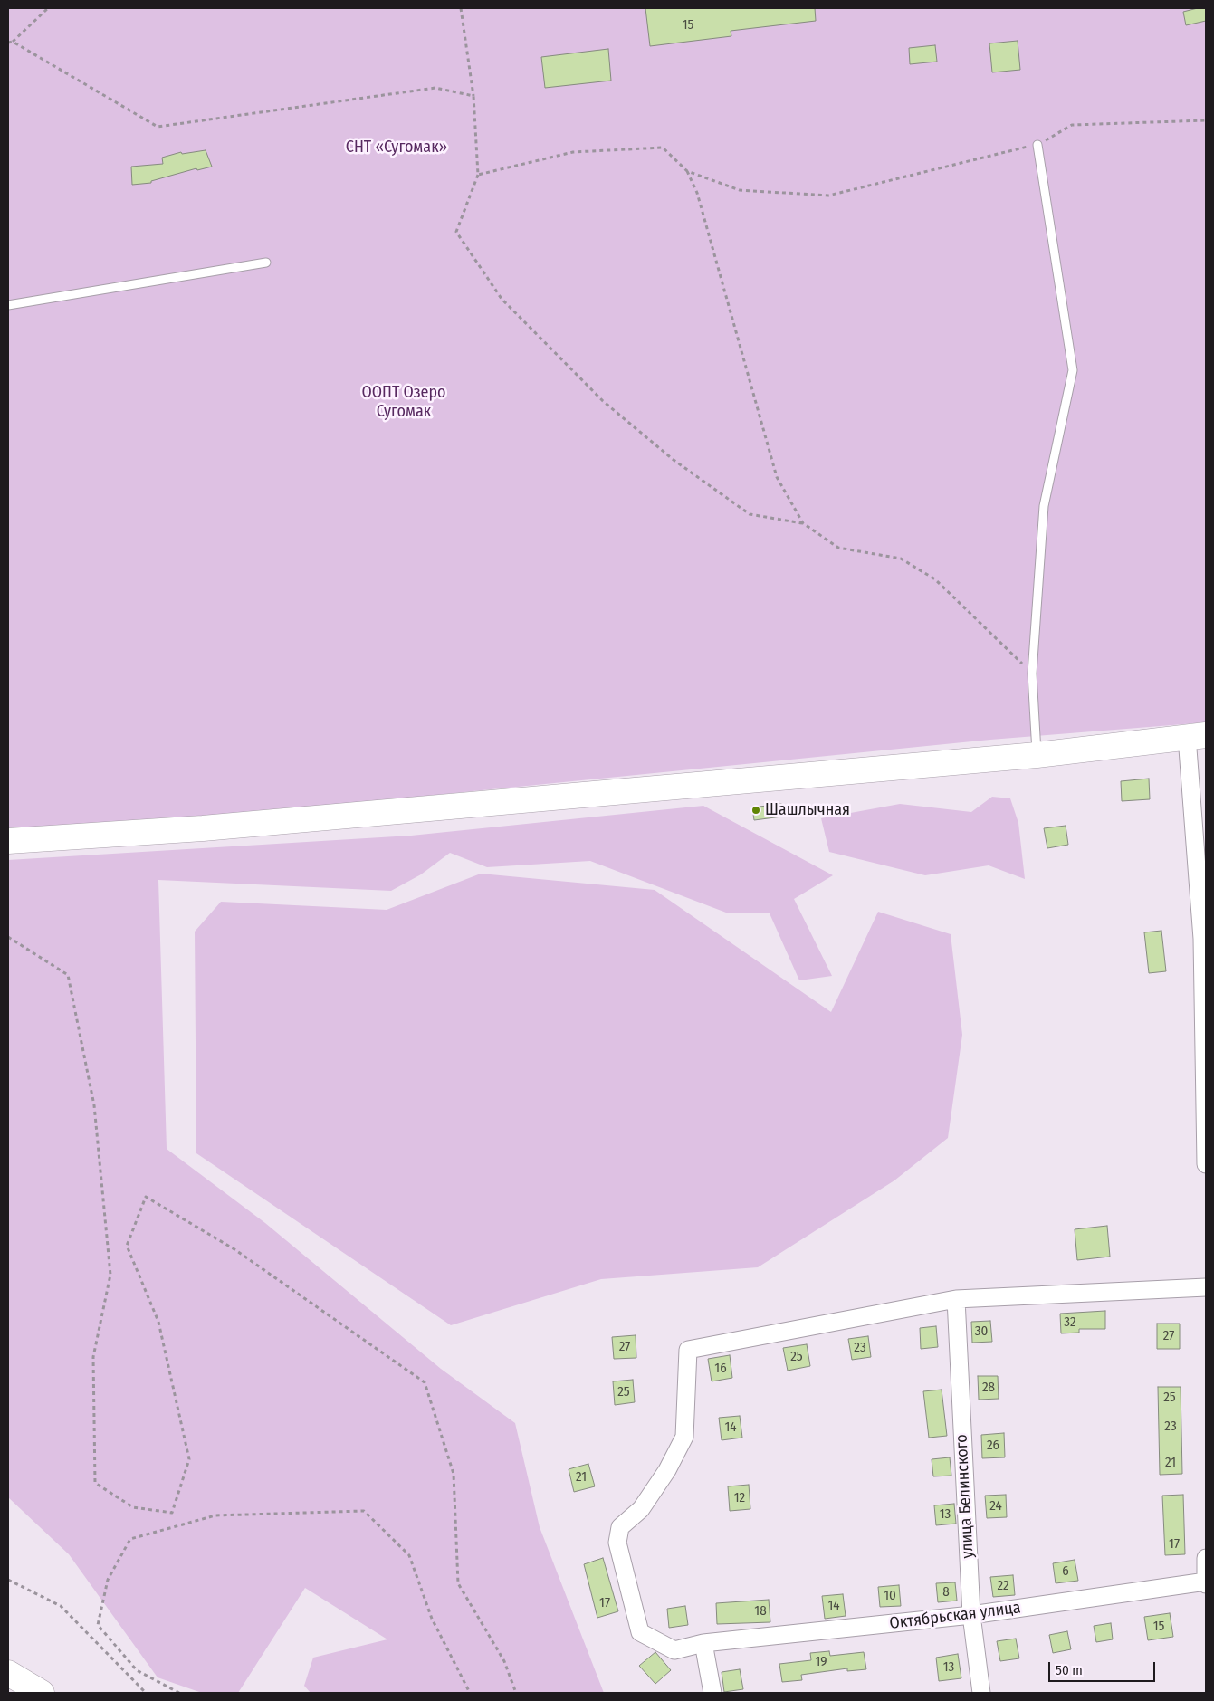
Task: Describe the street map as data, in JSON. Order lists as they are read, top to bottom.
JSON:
{
  "streets": {
    "street": ["улица Белинского", "Октябрьская улица"]
  },
  "crossings": [
    ["улица Белинского", "Октябрьская улица"]
  ],
  "parks": ["СНТ «Сугомак»", "ООПТ Озеро Сугомак"],
  "places": ["Шашлычная"],
  "house_numbers": [
    "15",
    "32",
    "30",
    "27",
    "27",
    "23",
    "25",
    "16",
    "28",
    "25",
    "25",
    "23",
    "14",
    "26",
    "21",
    "21",
    "12",
    "24",
    "13",
    "17",
    "6",
    "22",
    "8",
    "10",
    "17",
    "14",
    "18",
    "15",
    "19",
    "13"
  ],
  "scale_bar": "50 m"
}
